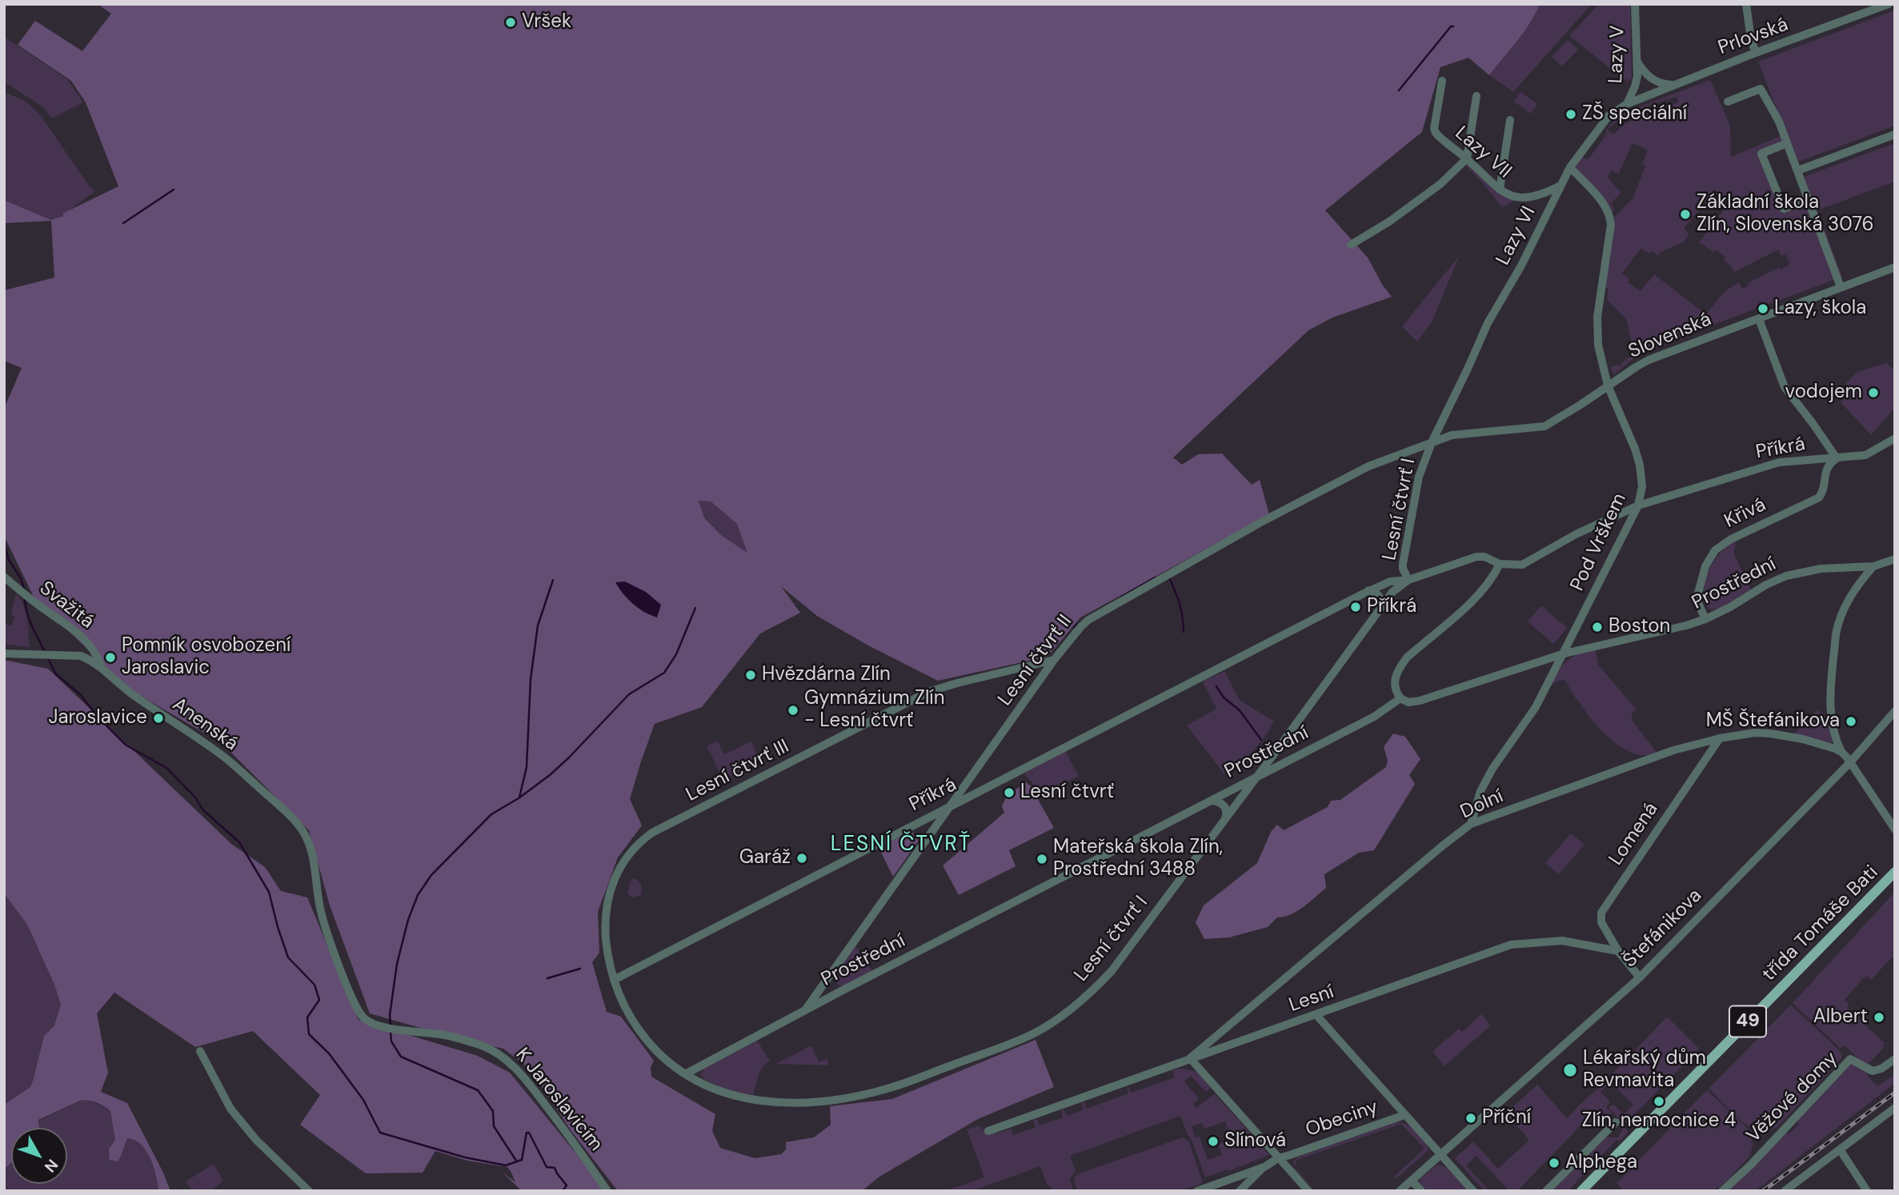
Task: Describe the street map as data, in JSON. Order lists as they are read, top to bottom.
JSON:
{
  "streets": {
    "main road": ["třída Tomáše Bati", "49"],
    "street": [
      "Prlovská",
      "Lazy V",
      "Lazy VII",
      "Lazy VI",
      "Slovenská",
      "Příkrá",
      "Lesní čtvrť I",
      "Křivá",
      "Pod Vrškem",
      "Prostřední",
      "Svažitá",
      "Lesní čtvrť II",
      "Anenská",
      "Lesní čtvrť III",
      "Dolní",
      "Lomená",
      "Štefánikova",
      "Lesní",
      "Věžové domy",
      "K Jaroslavicím",
      "Obeciny"
    ]
  },
  "crossings": [
    ["Prlovská", "Lazy VI"],
    ["Lazy V", "Lazy VI"],
    ["Lazy VII", "Lazy VI"],
    ["Lazy VI", "Slovenská"],
    ["Lazy VI", "Lesní čtvrť I"],
    ["Lazy VI", "Pod Vrškem"],
    ["Lazy VI", "Lesní čtvrť II"],
    ["Slovenská", "Lesní čtvrť I"],
    ["Slovenská", "Pod Vrškem"],
    ["Slovenská", "Lesní čtvrť II"],
    ["Příkrá", "Lesní čtvrť I"],
    ["Příkrá", "Křivá"],
    ["Příkrá", "Pod Vrškem"],
    ["Příkrá", "Lesní čtvrť II"],
    ["Příkrá", "Lesní čtvrť III"],
    ["Lesní čtvrť I", "Prostřední"],
    ["Lesní čtvrť I", "Lesní čtvrť II"],
    ["Lesní čtvrť I", "Lesní čtvrť III"],
    ["Křivá", "Prostřední"],
    ["Pod Vrškem", "Prostřední"],
    ["Pod Vrškem", "Dolní"],
    ["Prostřední", "Lesní čtvrť II"],
    ["Svažitá", "Anenská"],
    ["Lesní čtvrť II", "Lesní čtvrť III"],
    ["Anenská", "K Jaroslavicím"],
    ["Dolní", "Lomená"],
    ["Dolní", "Lesní"],
    ["Lomená", "Lesní"]
  ],
  "districts": ["LESNÍ ČTVRŤ"],
  "places": [
    "Vršek",
    "ZŠ speciální",
    "Základní škola Zlín, Slovenská 3076",
    "Lazy, škola",
    "vodojem",
    "Příkrá",
    "Boston",
    "Pomník osvobození Jaroslavic",
    "Hvězdárna Zlín",
    "Gymnázium Zlín - Lesní čtvrť",
    "Jaroslavice",
    "MŠ Štefánikova",
    "Lesní čtvrť",
    "Garáž",
    "Mateřská škola Zlín, Prostřední 3488",
    "Albert",
    "Lékařský dům Revmavita",
    "Zlín, nemocnice 4",
    "Příční",
    "Slínová",
    "Alphega"
  ],
  "north": "bottom right"
}
